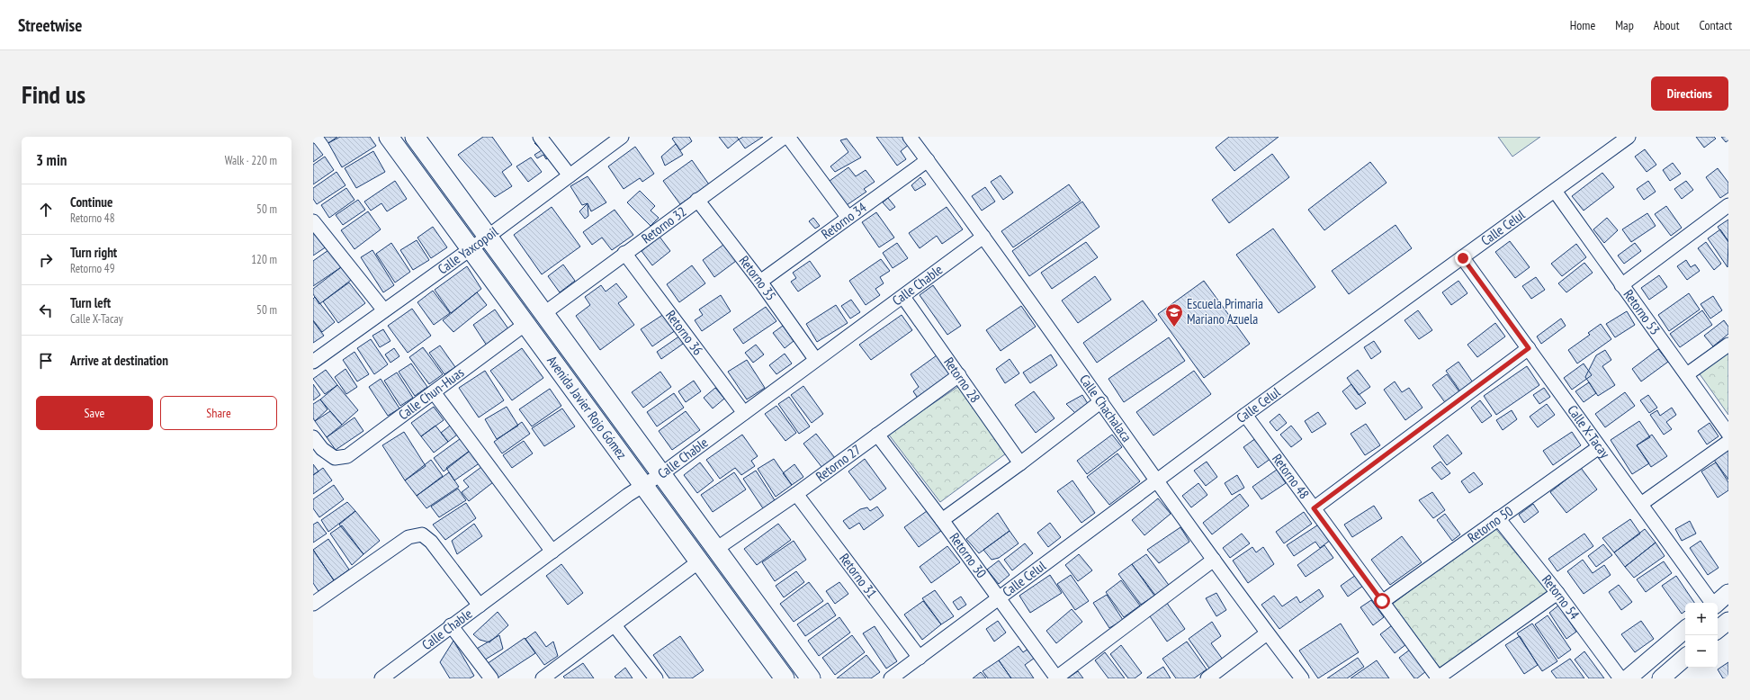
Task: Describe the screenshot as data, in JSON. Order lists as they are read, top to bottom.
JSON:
{
  "streets": {
    "main road": ["Avenida Javier Rojo Gómez"],
    "street": [
      "Retorno 34",
      "Retorno 32",
      "Calle Celul",
      "Calle Yaxcopoil",
      "Retorno 35",
      "Calle Chable",
      "Retorno 53",
      "Retorno 36",
      "Retorno 28",
      "Calle Chun-Huas",
      "Calle Chachalaca",
      "Calle X-Tacay",
      "Retorno 27",
      "Retorno 48",
      "Retorno 50",
      "Retorno 30",
      "Retorno 31",
      "Retorno 54"
    ]
  },
  "crossings": [
    ["Retorno 34", "Retorno 35"],
    ["Retorno 34", "Calle Chachalaca"],
    ["Retorno 32", "Retorno 35"],
    ["Retorno 32", "Retorno 36"],
    ["Retorno 32", "Avenida Javier Rojo Gómez"],
    ["Calle Celul", "Retorno 53"],
    ["Calle Celul", "Calle Chachalaca"],
    ["Calle Celul", "Calle X-Tacay"],
    ["Calle Celul", "Retorno 48"],
    ["Calle Celul", "Retorno 30"],
    ["Calle Celul", "Retorno 31"],
    ["Calle Yaxcopoil", "Avenida Javier Rojo Gómez"],
    ["Retorno 35", "Calle Chable"],
    ["Calle Chable", "Retorno 36"],
    ["Calle Chable", "Retorno 28"],
    ["Calle Chable", "Avenida Javier Rojo Gómez"],
    ["Calle Chable", "Calle Chachalaca"],
    ["Retorno 28", "Retorno 27"],
    ["Calle Chun-Huas", "Avenida Javier Rojo Gómez"],
    ["Avenida Javier Rojo Gómez", "Retorno 27"],
    ["Calle X-Tacay", "Retorno 50"],
    ["Retorno 27", "Retorno 30"],
    ["Retorno 27", "Retorno 31"],
    ["Retorno 48", "Retorno 50"],
    ["Retorno 50", "Retorno 54"]
  ],
  "places": {
    "school or university": ["Escuela Primaria Mariano Azuela"]
  },
  "page": {
    "header": "Streetwise",
    "nav": [
      "Home",
      "Map",
      "About",
      "Contact"
    ],
    "buttons": [
      "Directions",
      ["Save", "Share"]
    ],
    "title": "Find us",
    "heading": ["3 min", "Walk · 220 m"],
    "list": [
      ["Continue", "Retorno 48", "50 m"],
      ["Turn right", "Retorno 49", "120 m"],
      ["Turn left", "Calle X-Tacay", "50 m"],
      "Arrive at destination"
    ],
    "map_buttons": ["+", "−"]
  }
}
